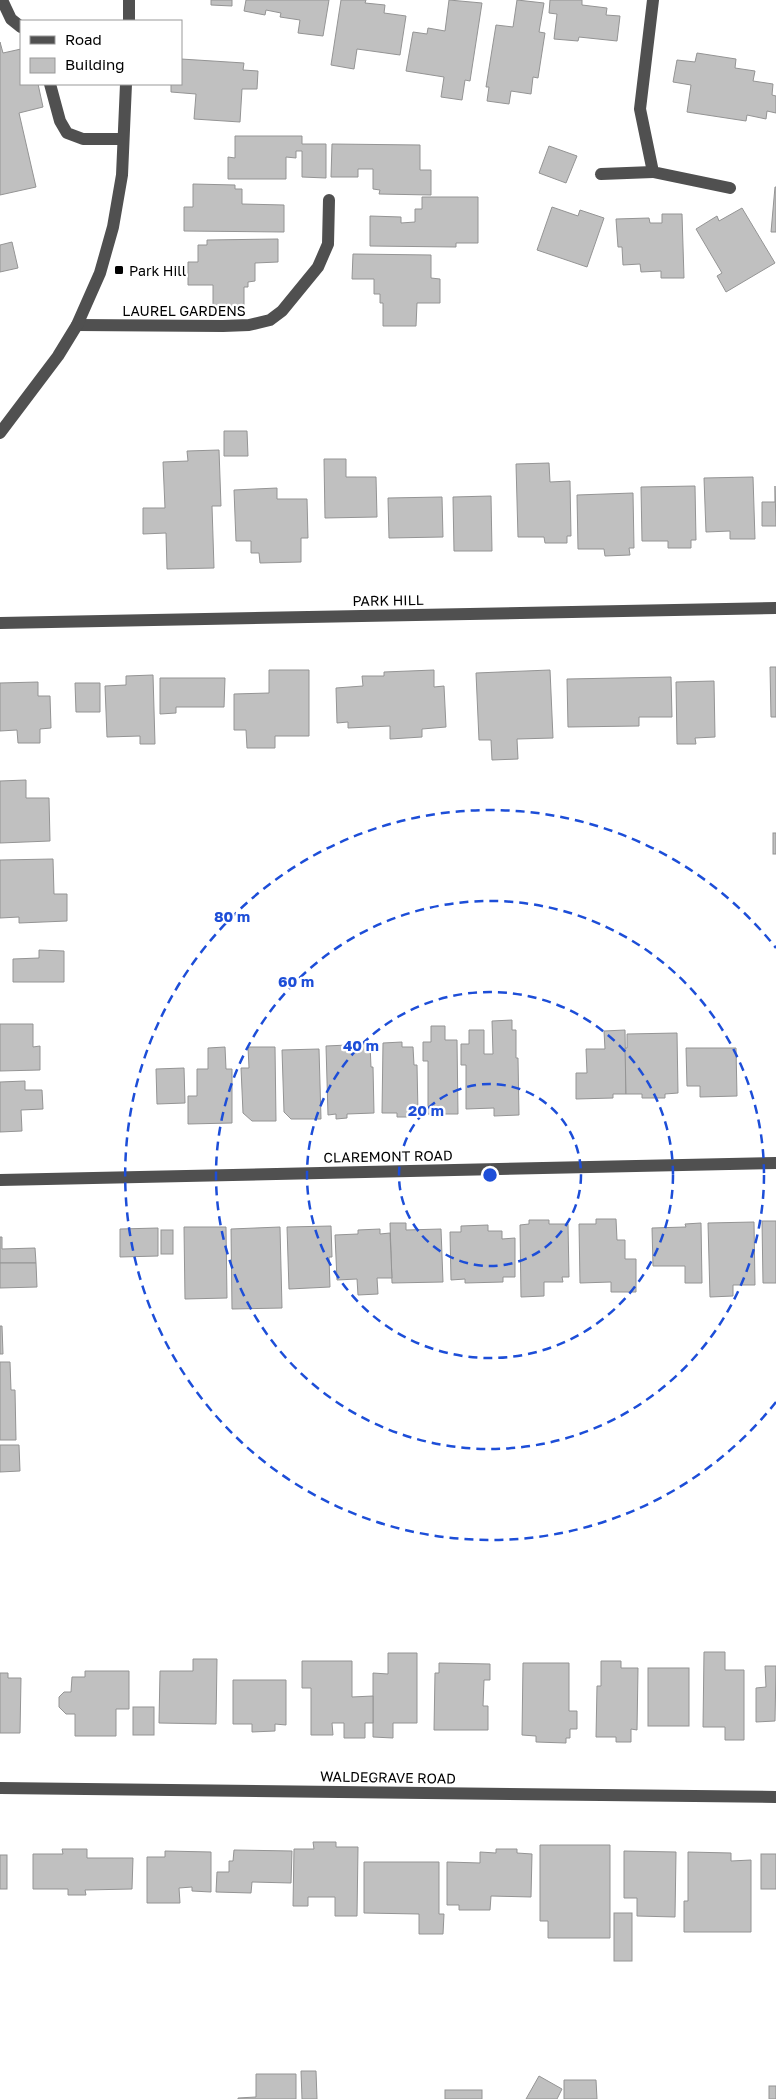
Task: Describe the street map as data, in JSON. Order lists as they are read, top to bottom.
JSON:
{
  "streets": {
    "street": [
      "LAUREL GARDENS",
      "PARK HILL",
      "CLAREMONT ROAD",
      "WALDEGRAVE ROAD"
    ]
  },
  "places": {
    "transit": ["Park Hill"]
  },
  "legend": ["Road", "Building"],
  "rings": [
    "80 m",
    "60 m",
    "40 m",
    "20 m"
  ]
}
